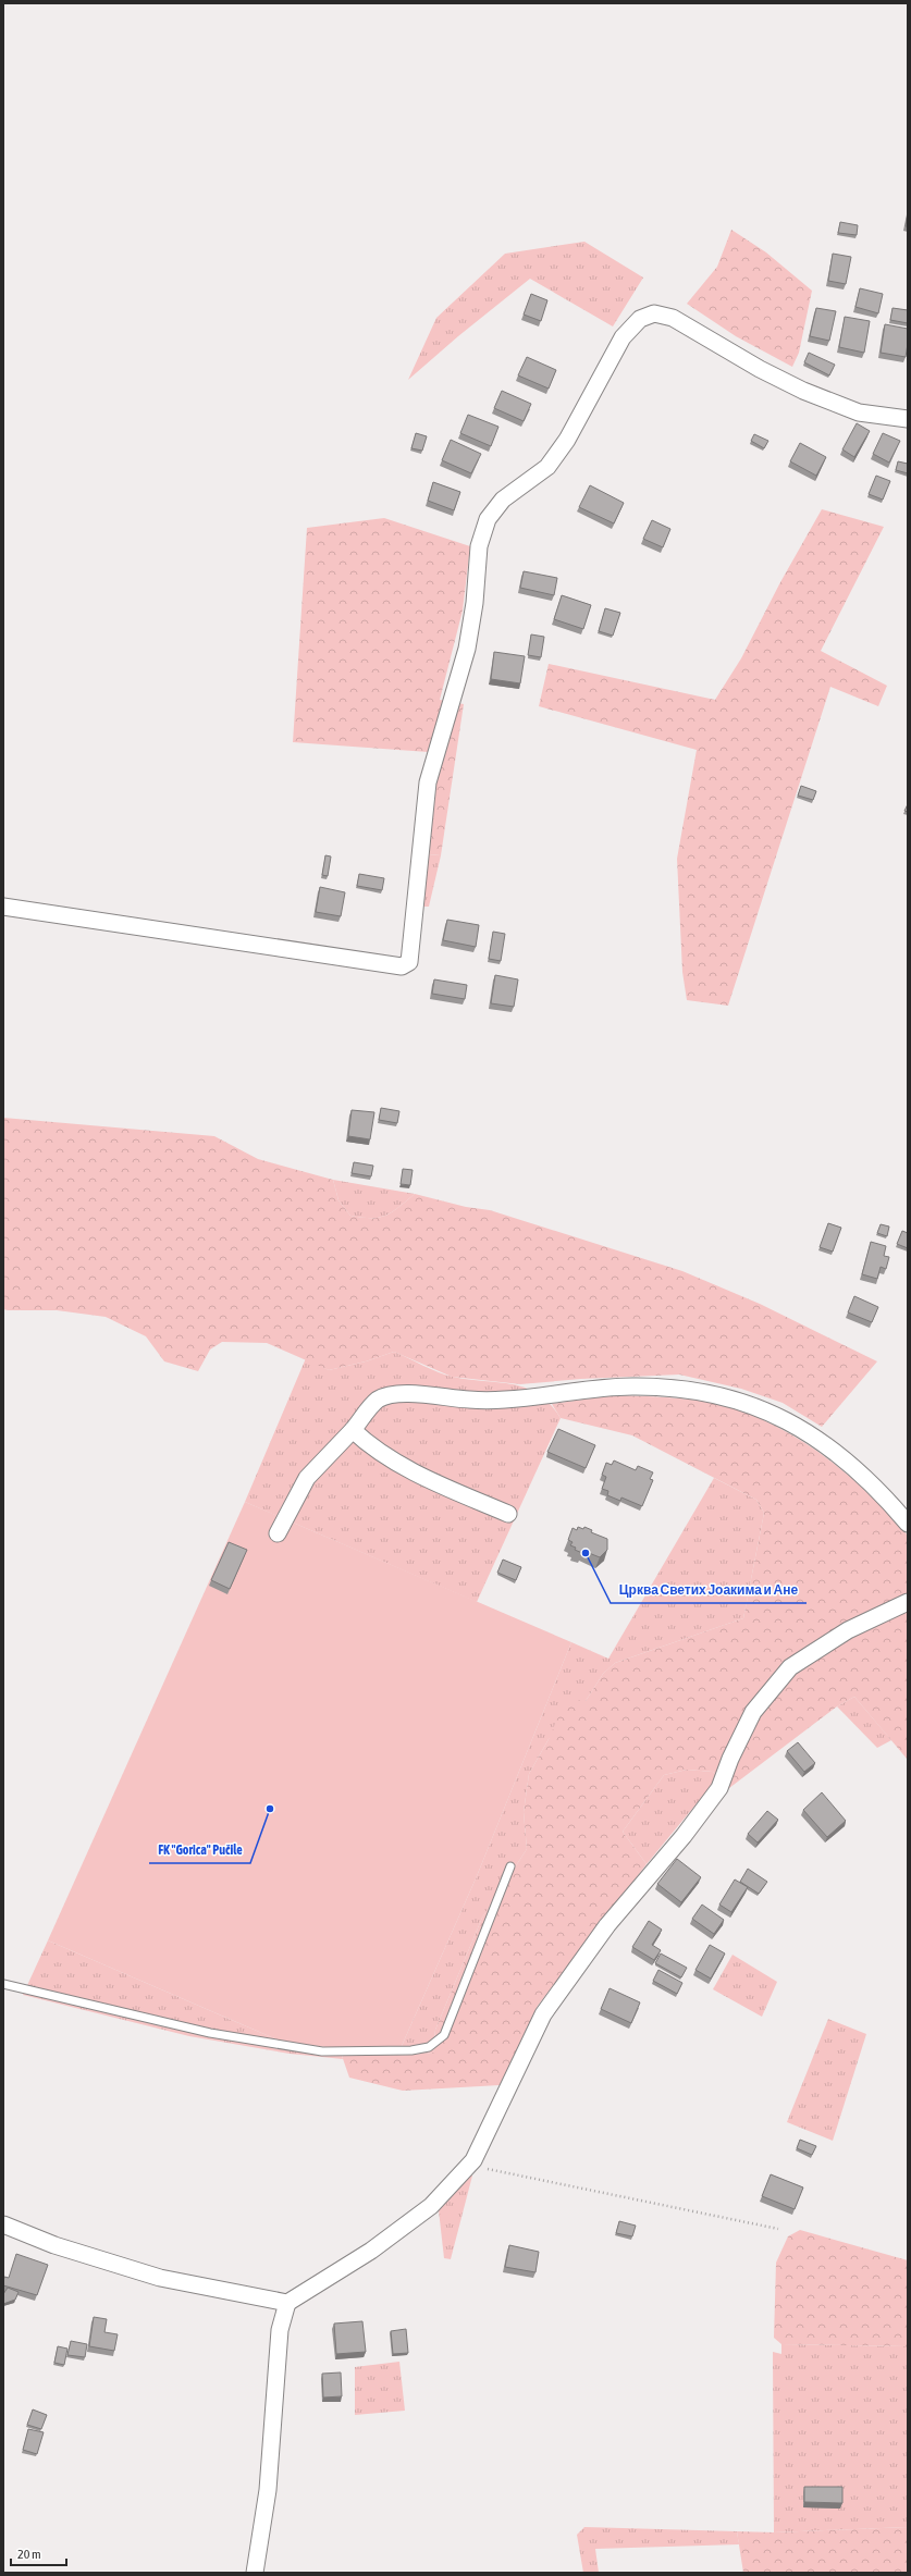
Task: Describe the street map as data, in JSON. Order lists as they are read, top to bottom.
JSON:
{
  "places": ["Црква Светих Јоакима и Ане", "FK \"Gorica\" Pučile"],
  "scale_bar": "20 m"
}
